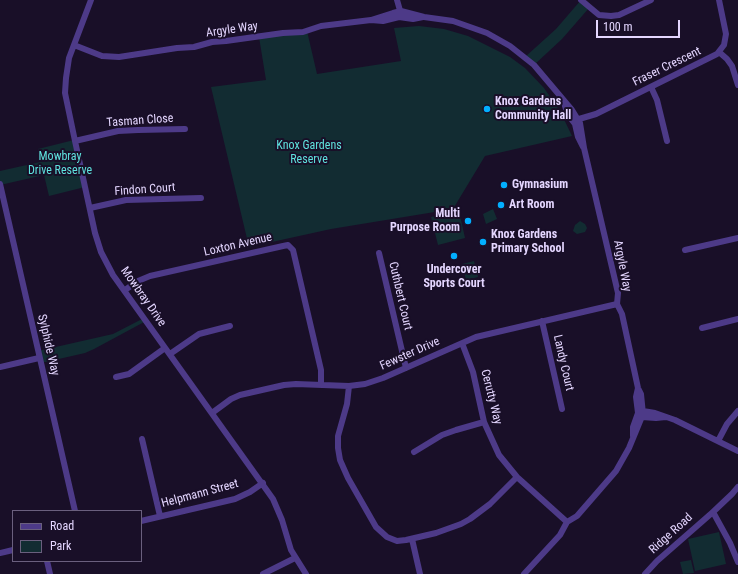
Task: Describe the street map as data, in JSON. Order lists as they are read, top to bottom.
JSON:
{
  "streets": {
    "street": [
      "Argyle Way",
      "Fraser Crescent",
      "Tasman Close",
      "Findon Court",
      "Loxton Avenue",
      "Cuthbert Court",
      "Mowbray Drive",
      "Sylphide Way",
      "Fewster Drive",
      "Landy Court",
      "Cerutty Way",
      "Helpmann Street",
      "Ridge Road"
    ]
  },
  "crossings": [
    ["Argyle Way", "Fraser Crescent"],
    ["Argyle Way", "Mowbray Drive"],
    ["Argyle Way", "Fewster Drive"],
    ["Tasman Close", "Mowbray Drive"],
    ["Findon Court", "Mowbray Drive"],
    ["Loxton Avenue", "Mowbray Drive"],
    ["Loxton Avenue", "Fewster Drive"],
    ["Cuthbert Court", "Fewster Drive"],
    ["Mowbray Drive", "Fewster Drive"],
    ["Mowbray Drive", "Helpmann Street"],
    ["Fewster Drive", "Landy Court"],
    ["Fewster Drive", "Cerutty Way"]
  ],
  "parks": ["Knox Gardens Reserve", "Mowbray Drive Reserve"],
  "places": [
    "Knox Gardens Community Hall",
    "Gymnasium",
    "Art Room",
    "Multi Purpose Room",
    "Knox Gardens Primary School",
    "Undercover Sports Court"
  ],
  "legend": ["Road", "Park"],
  "scale_bar": "100 m"
}
